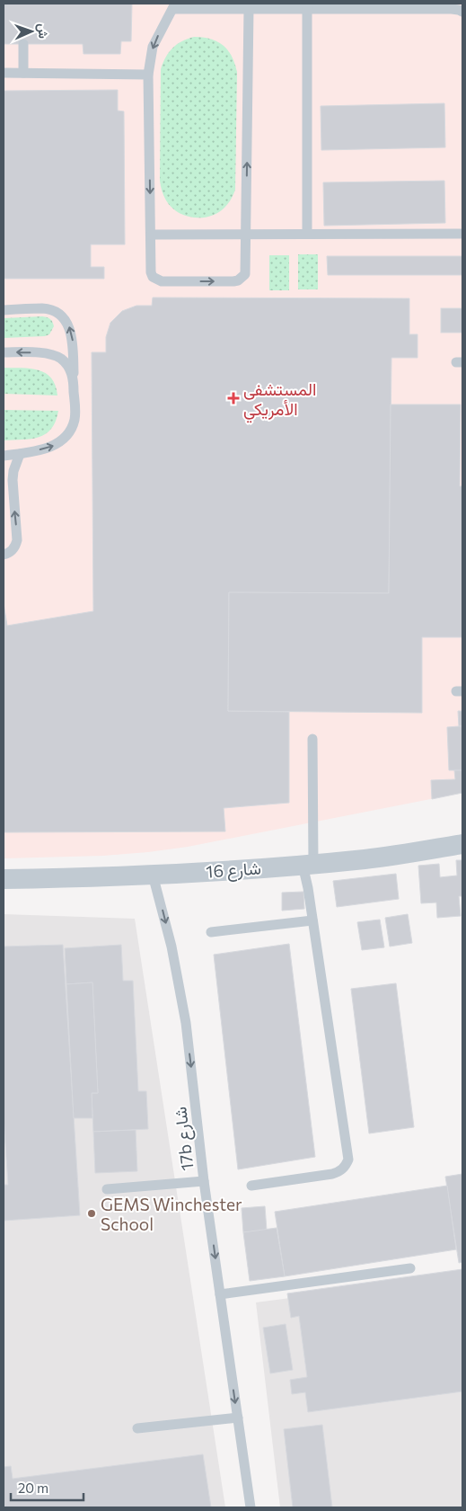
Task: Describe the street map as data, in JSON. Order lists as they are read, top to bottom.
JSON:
{
  "streets": {
    "street": ["شارع 16"],
    "lane": ["17b شارع"]
  },
  "crossings": [
    ["شارع 16", "17b شارع"]
  ],
  "one_way": ["17b شارع"],
  "places": {
    "health": ["المستشفى الأمريكي"],
    "other": ["GEMS Winchester School"]
  },
  "scale_bar": "20 m",
  "north": "right"
}
